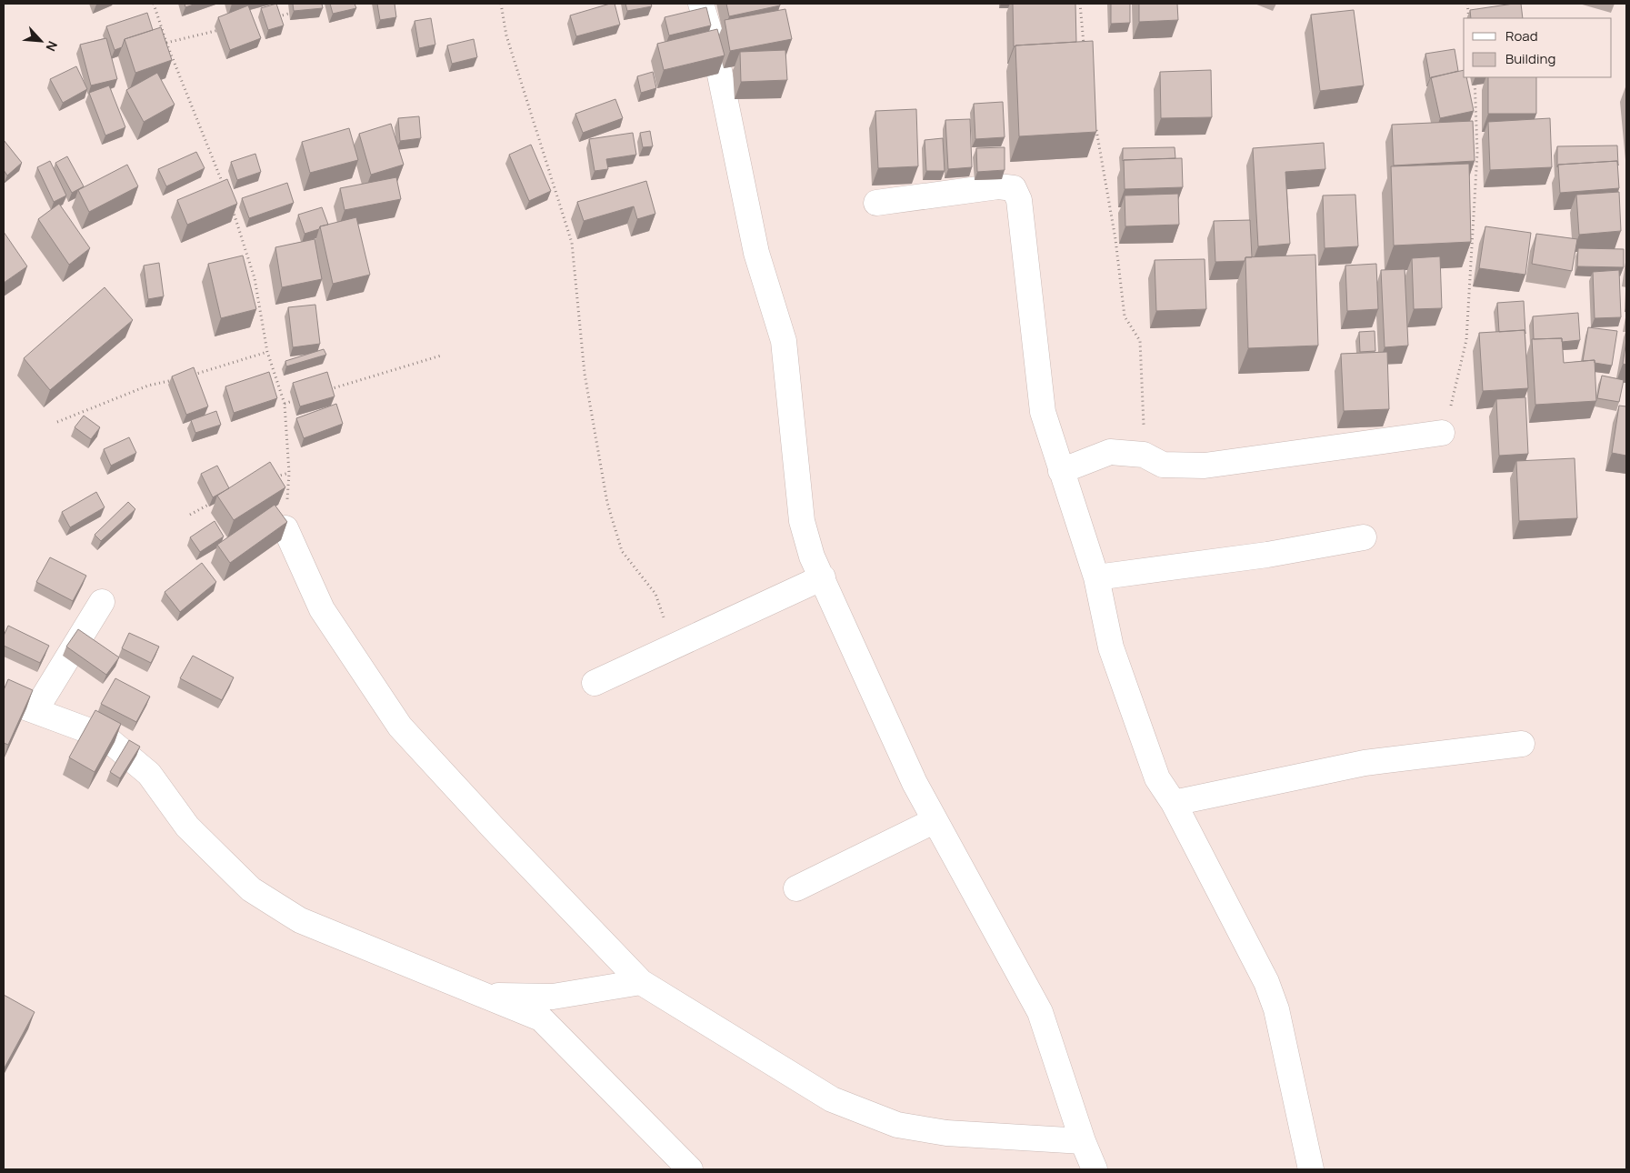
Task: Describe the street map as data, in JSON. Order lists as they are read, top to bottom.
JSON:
{
  "legend": ["Road", "Building"],
  "north": "bottom right"
}
